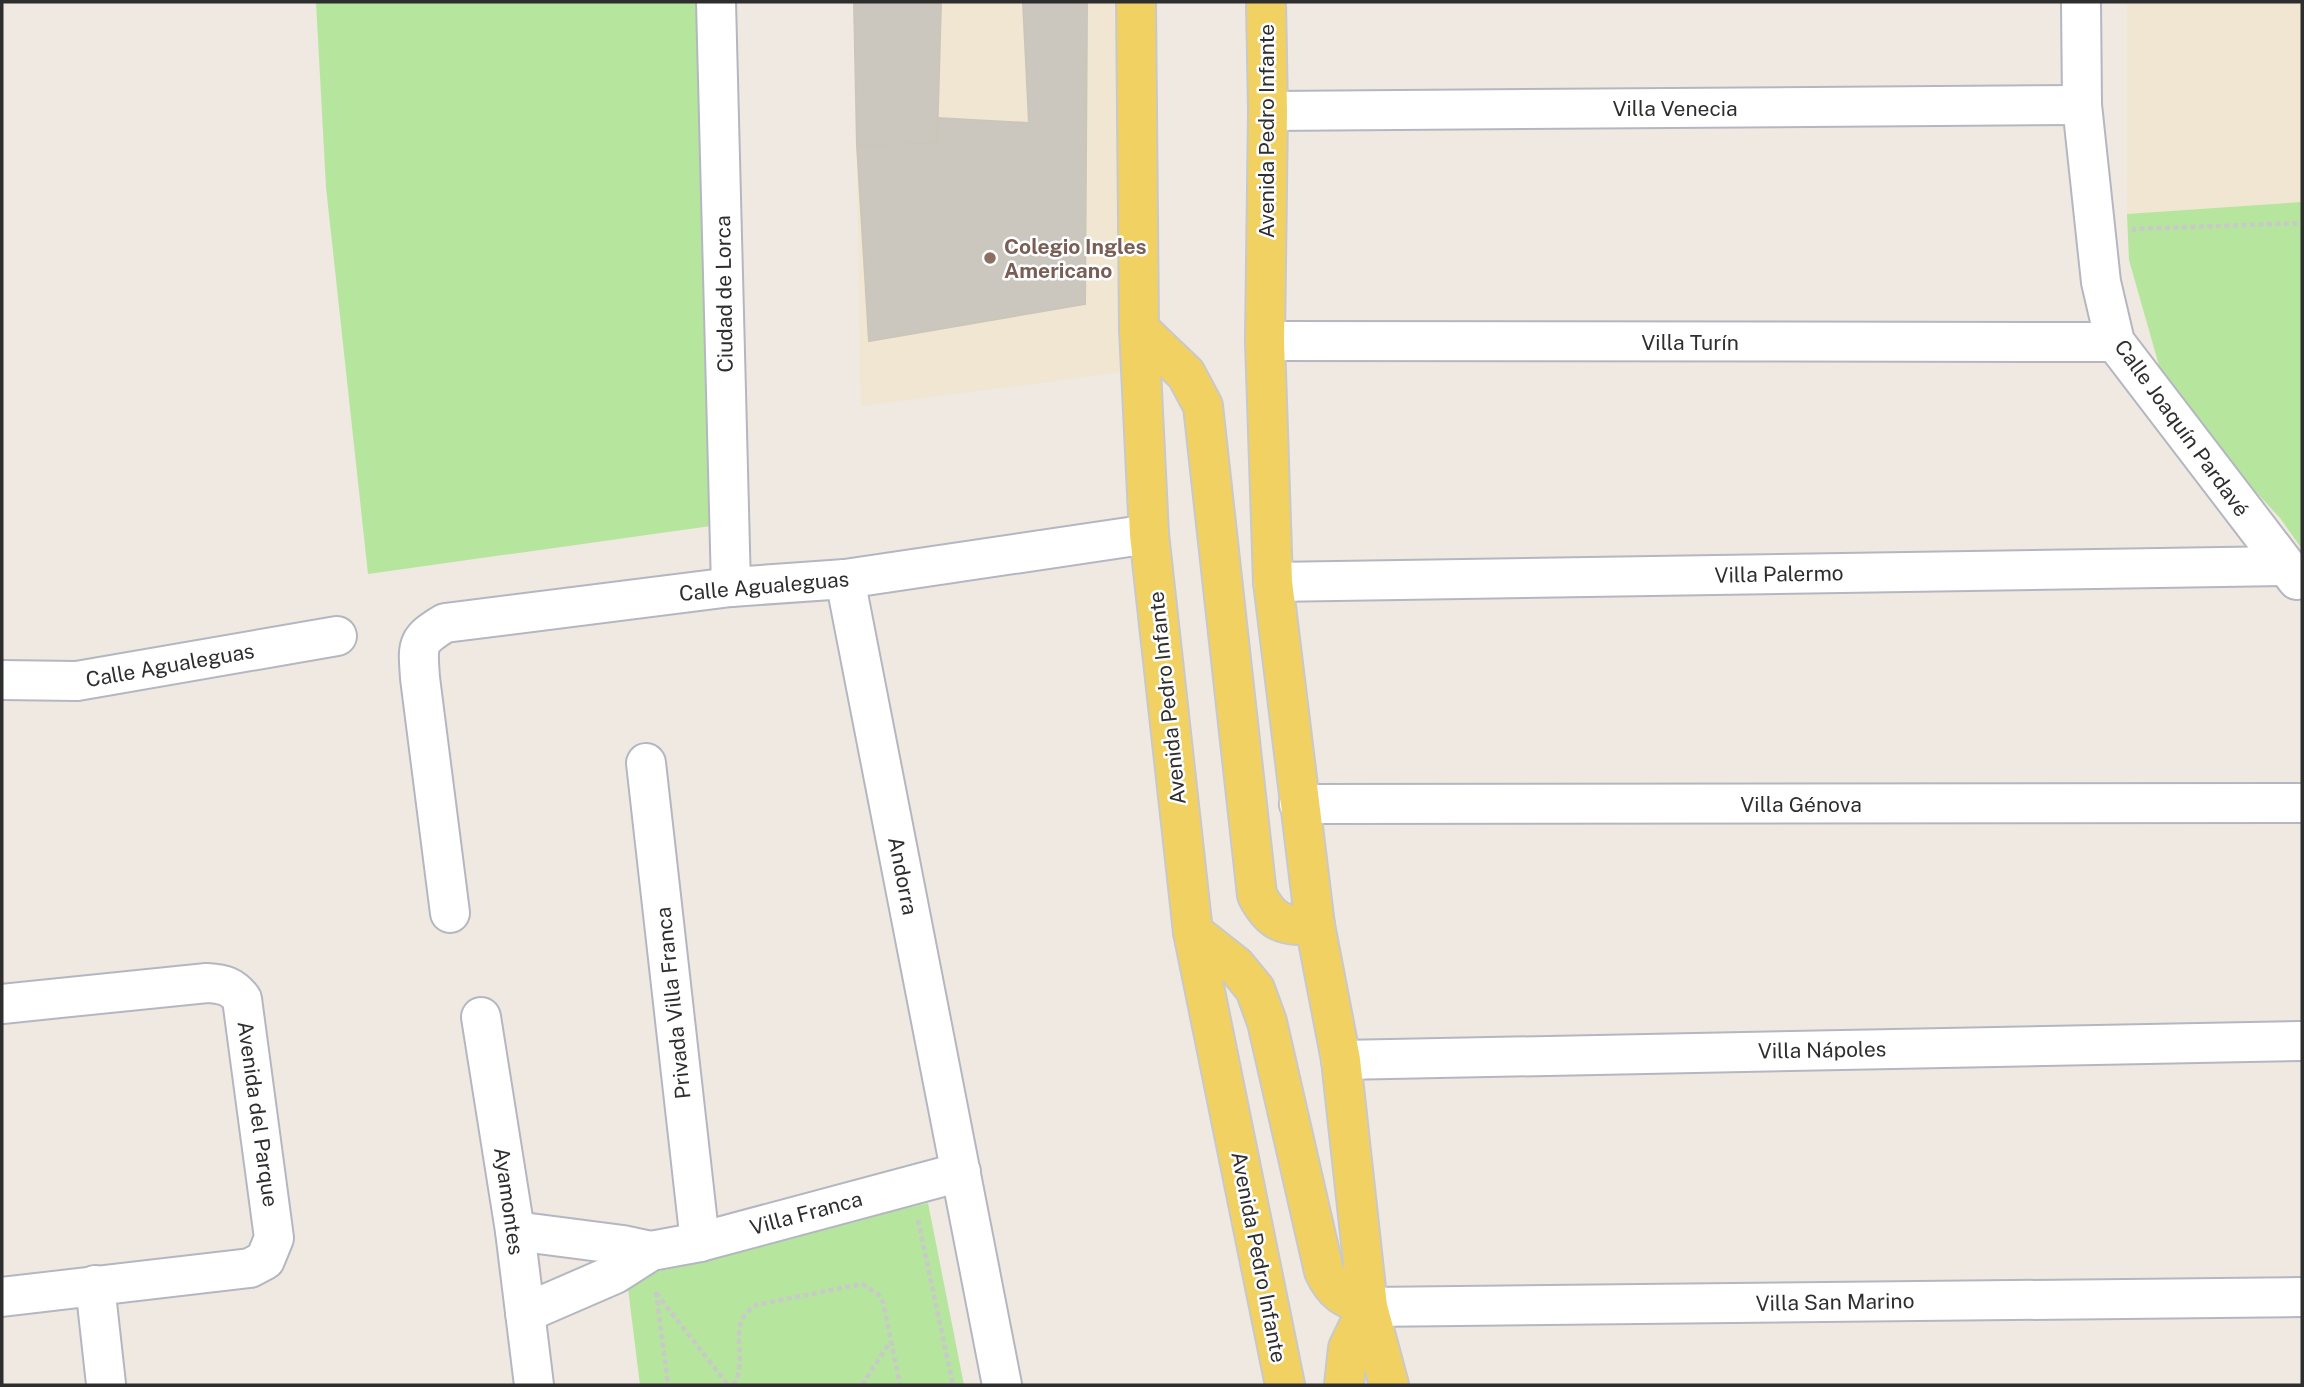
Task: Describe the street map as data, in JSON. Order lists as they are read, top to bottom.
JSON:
{
  "streets": {
    "main road": ["Avenida Pedro Infante"],
    "street": [
      "Villa Venecia",
      "Ciudad de Lorca",
      "Villa Turín",
      "Calle Joaquín Pardavé",
      "Villa Palermo",
      "Calle Agualeguas",
      "Villa Génova",
      "Andorra",
      "Privada Villa Franca",
      "Villa Nápoles",
      "Avenida del Parque",
      "Ayamontes",
      "Villa Franca",
      "Villa San Marino"
    ]
  },
  "crossings": [
    ["Villa Venecia", "Avenida Pedro Infante"],
    ["Villa Venecia", "Calle Joaquín Pardavé"],
    ["Avenida Pedro Infante", "Villa Turín"],
    ["Avenida Pedro Infante", "Villa Palermo"],
    ["Avenida Pedro Infante", "Calle Agualeguas"],
    ["Avenida Pedro Infante", "Villa Génova"],
    ["Avenida Pedro Infante", "Villa Nápoles"],
    ["Avenida Pedro Infante", "Villa San Marino"],
    ["Ciudad de Lorca", "Calle Agualeguas"],
    ["Villa Turín", "Calle Joaquín Pardavé"],
    ["Calle Joaquín Pardavé", "Villa Palermo"],
    ["Calle Agualeguas", "Andorra"],
    ["Andorra", "Villa Franca"],
    ["Privada Villa Franca", "Villa Franca"],
    ["Ayamontes", "Villa Franca"]
  ],
  "places": ["Colegio Ingles Americano"]
}
